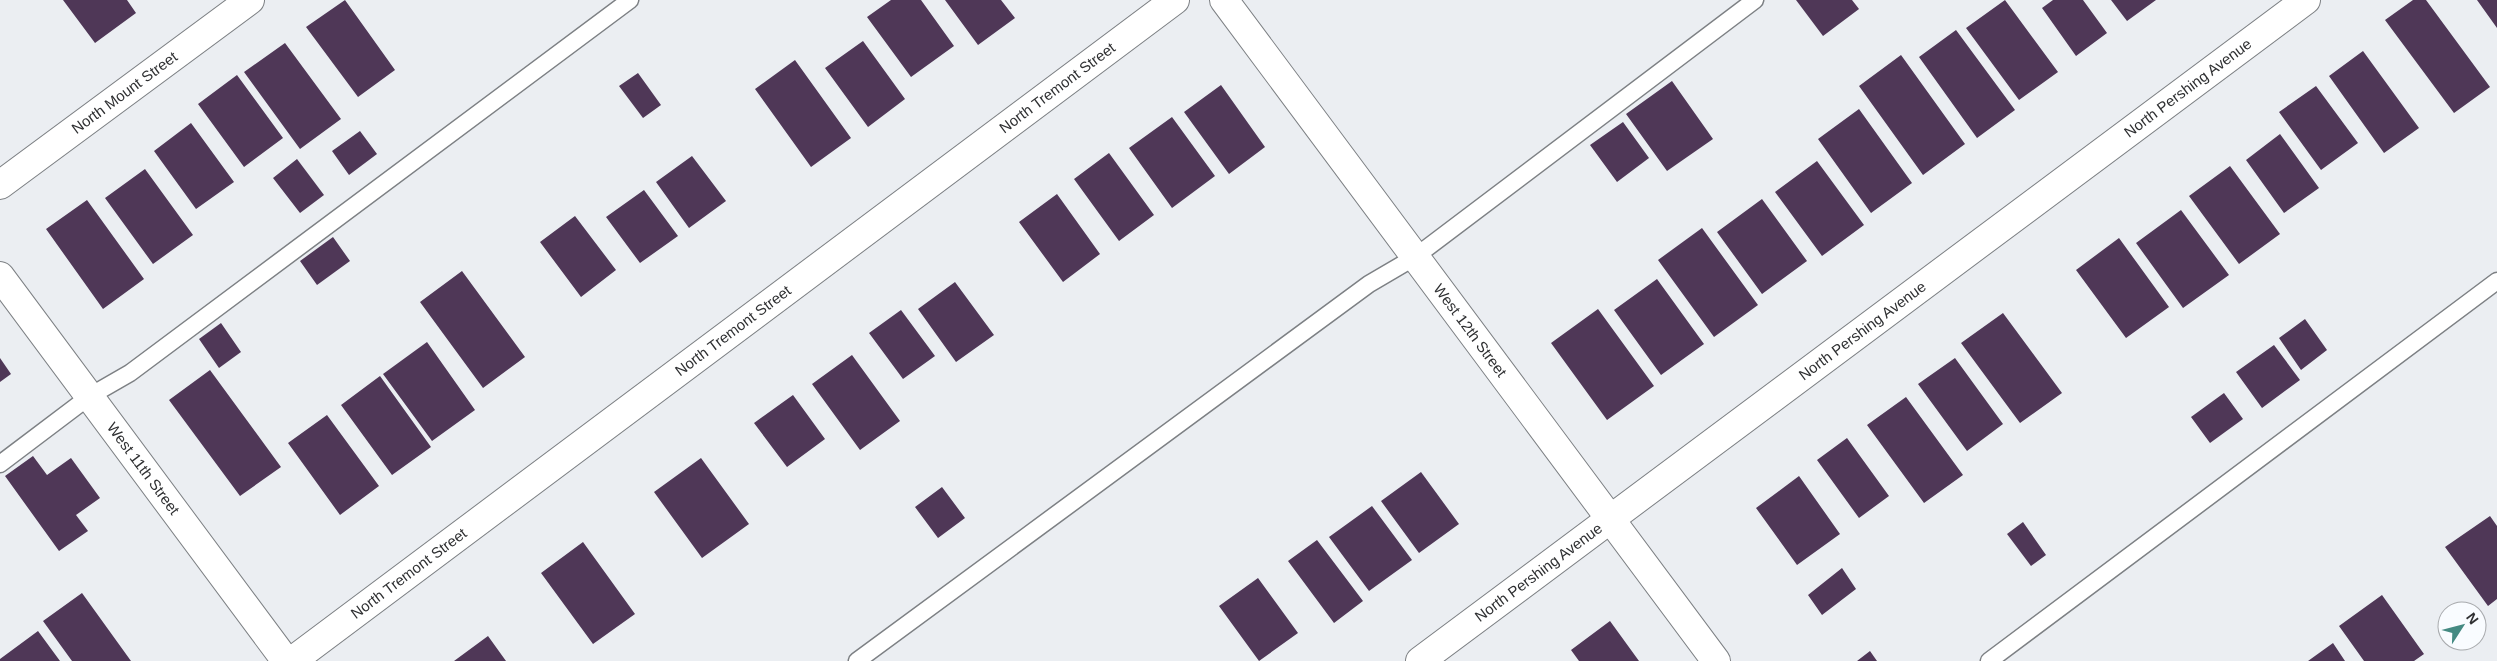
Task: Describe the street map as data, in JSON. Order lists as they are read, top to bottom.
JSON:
{
  "streets": {
    "street": [
      "North Tremont Street",
      "North Pershing Avenue",
      "North Mount Street",
      "West 12th Street",
      "West 11th Street"
    ]
  },
  "crossings": [
    ["North Pershing Avenue", "West 12th Street"]
  ],
  "north": "top right"
}
